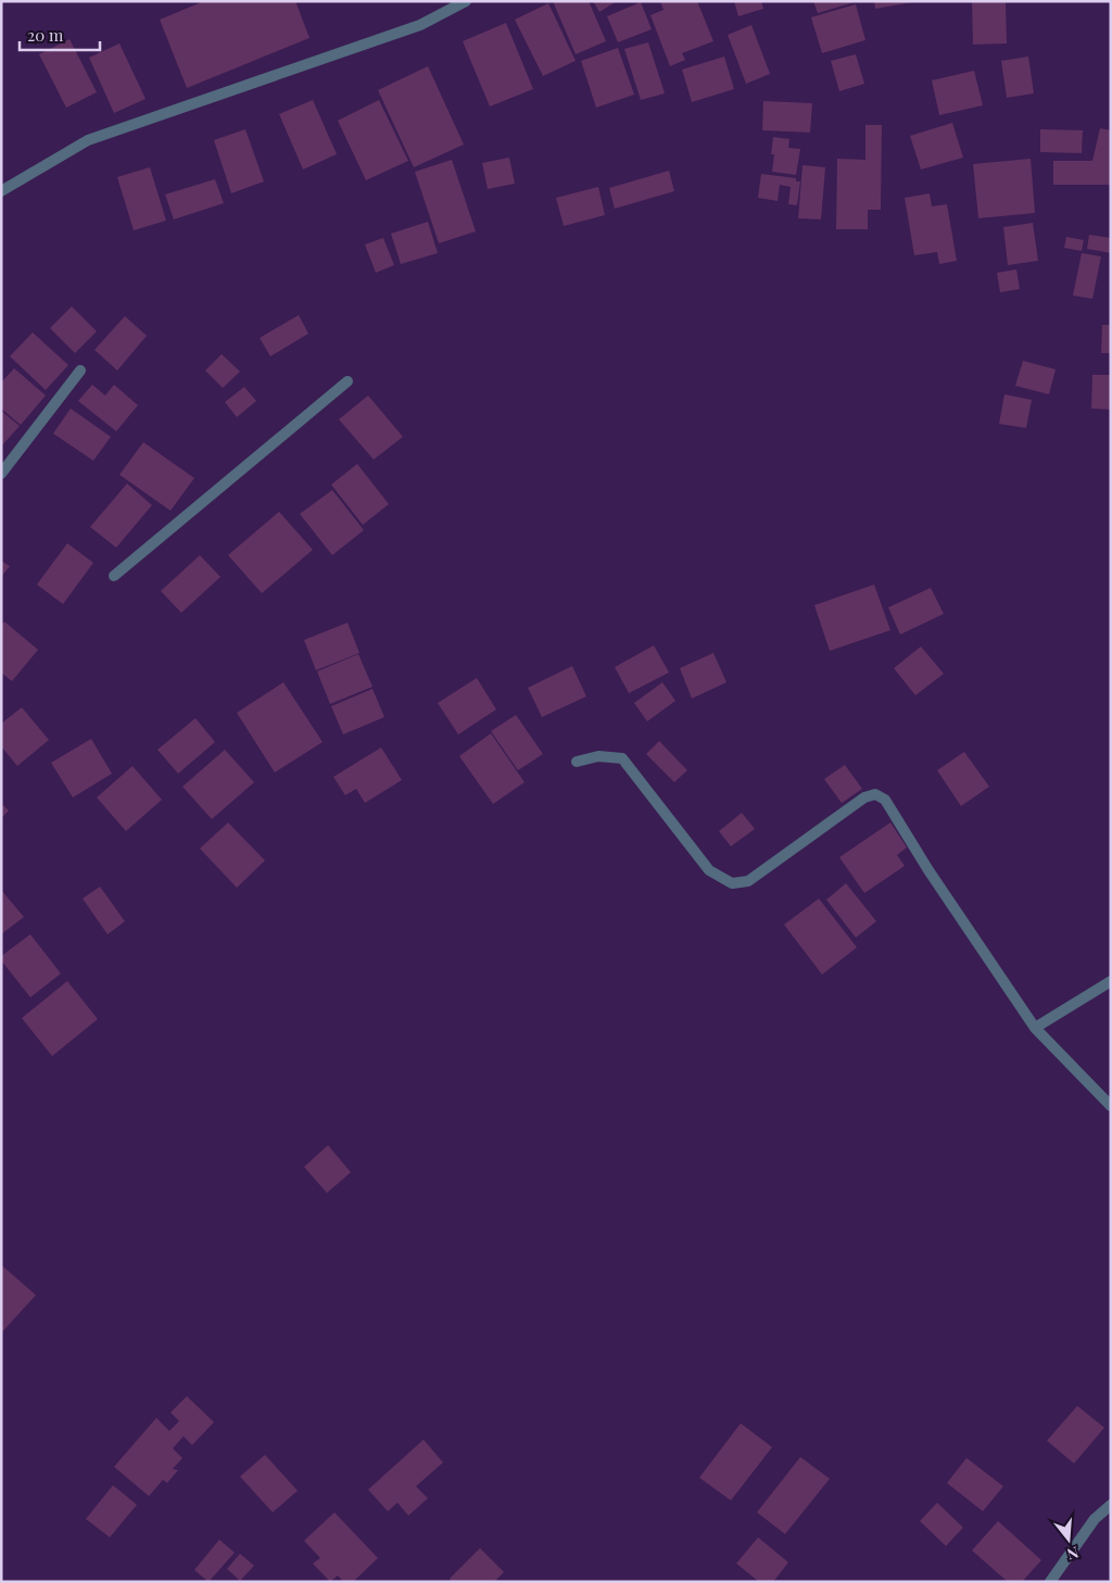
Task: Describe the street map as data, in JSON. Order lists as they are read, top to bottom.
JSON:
{
  "scale_bar": "20 m",
  "north": "bottom"
}
